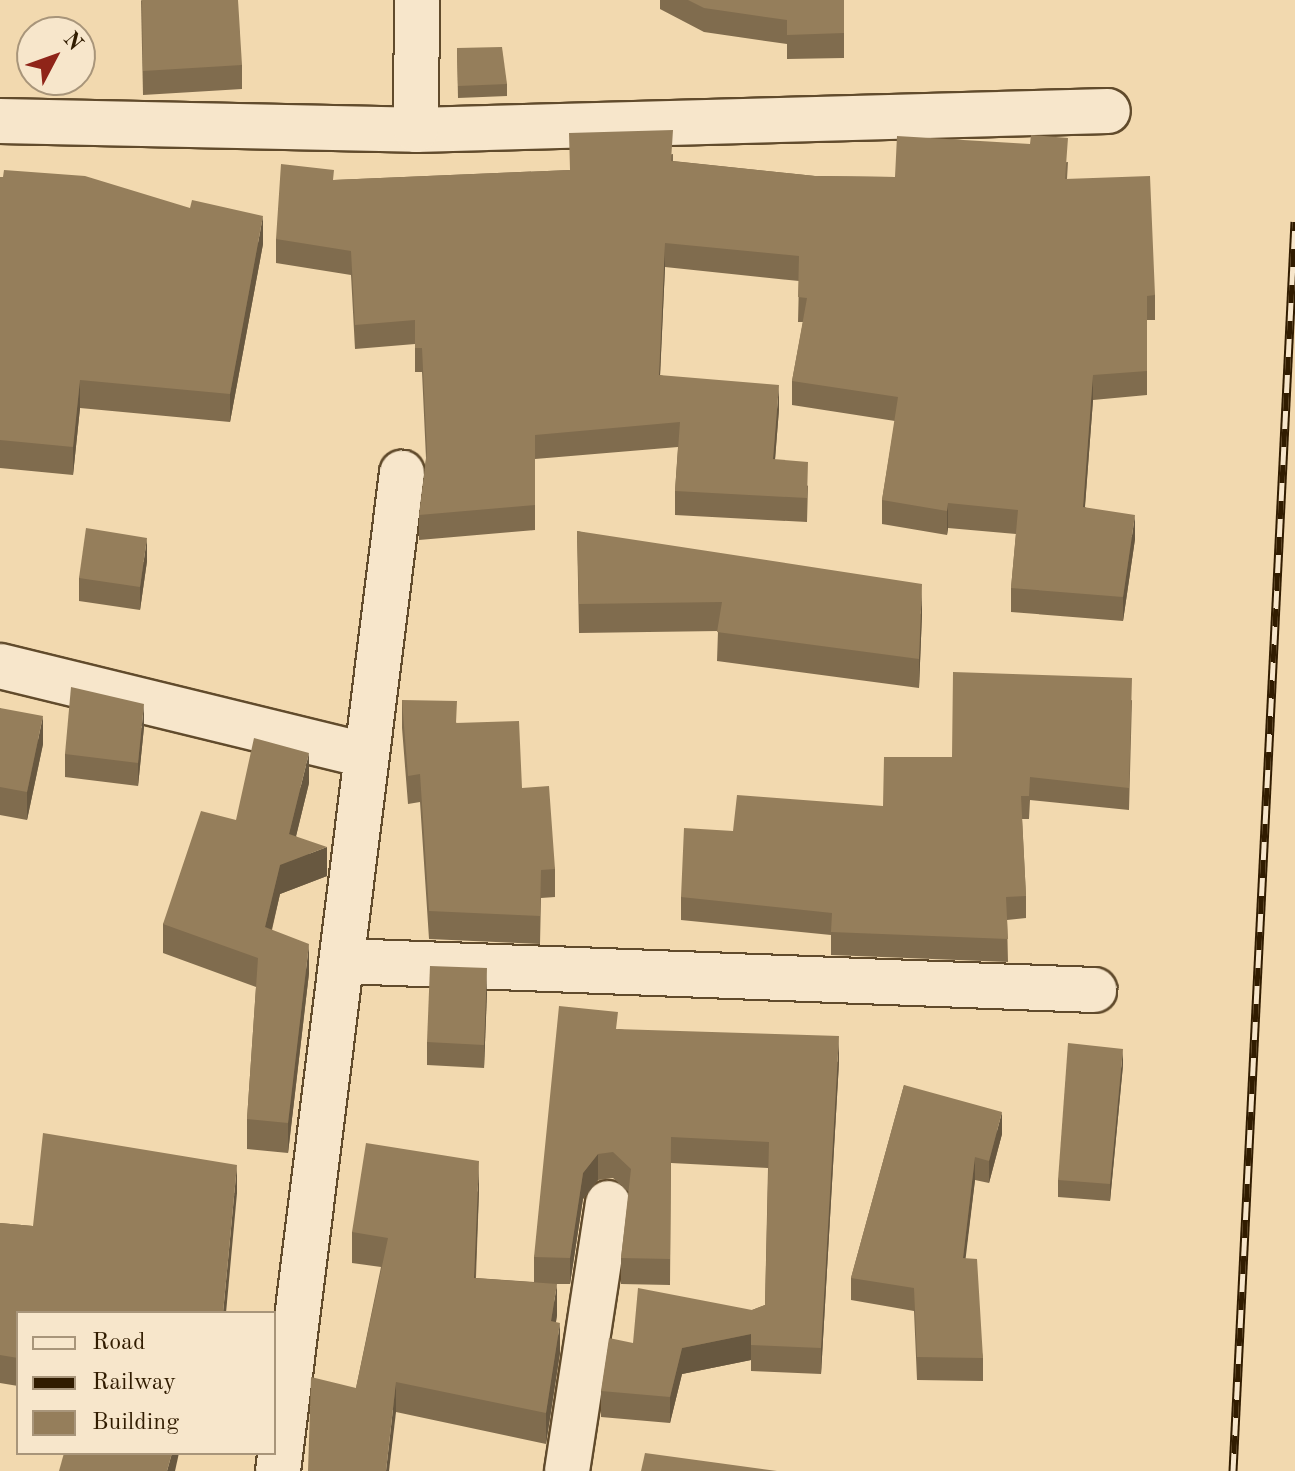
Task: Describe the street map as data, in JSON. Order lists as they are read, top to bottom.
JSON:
{
  "legend": ["Road", "Railway", "Building"],
  "north": "top right"
}
